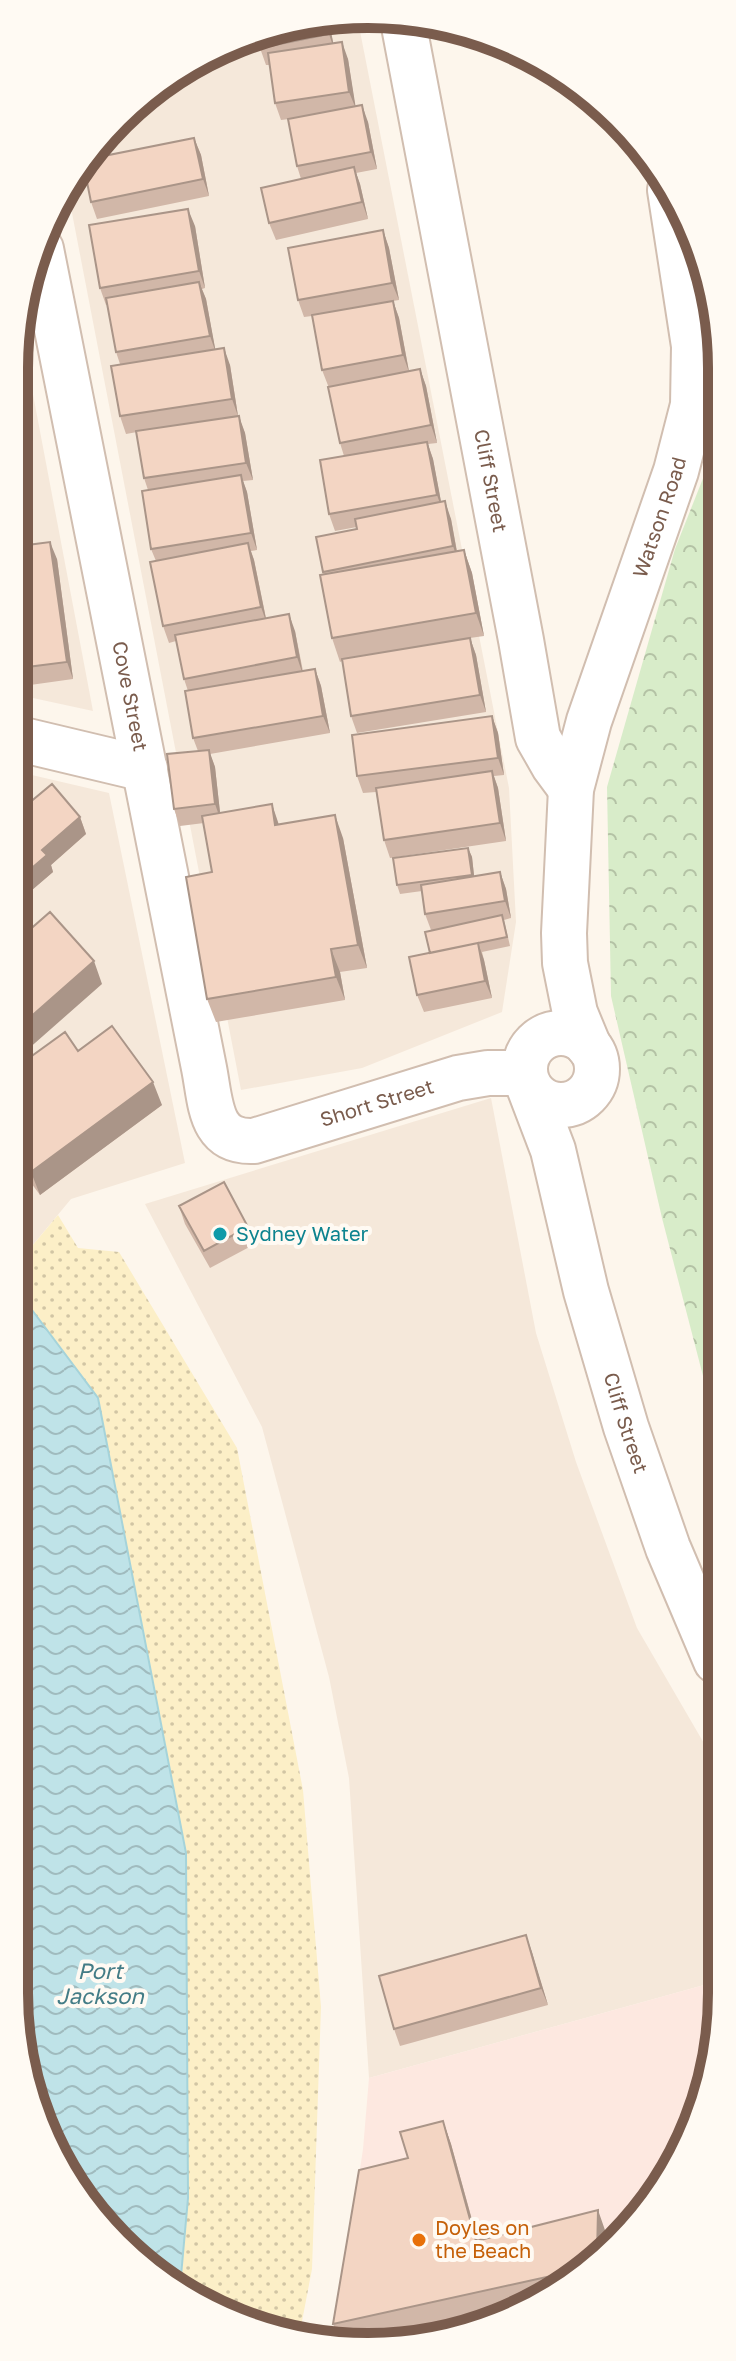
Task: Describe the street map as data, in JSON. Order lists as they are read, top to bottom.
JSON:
{
  "streets": {
    "street": [
      "Cliff Street",
      "Watson Road",
      "Cove Street",
      "Short Street"
    ]
  },
  "crossings": [
    ["Cliff Street", "Watson Road"],
    ["Cliff Street", "Short Street"],
    ["Cove Street", "Short Street"]
  ],
  "water": ["Port Jackson"],
  "places": ["Sydney Water", "Doyles on the Beach"]
}
